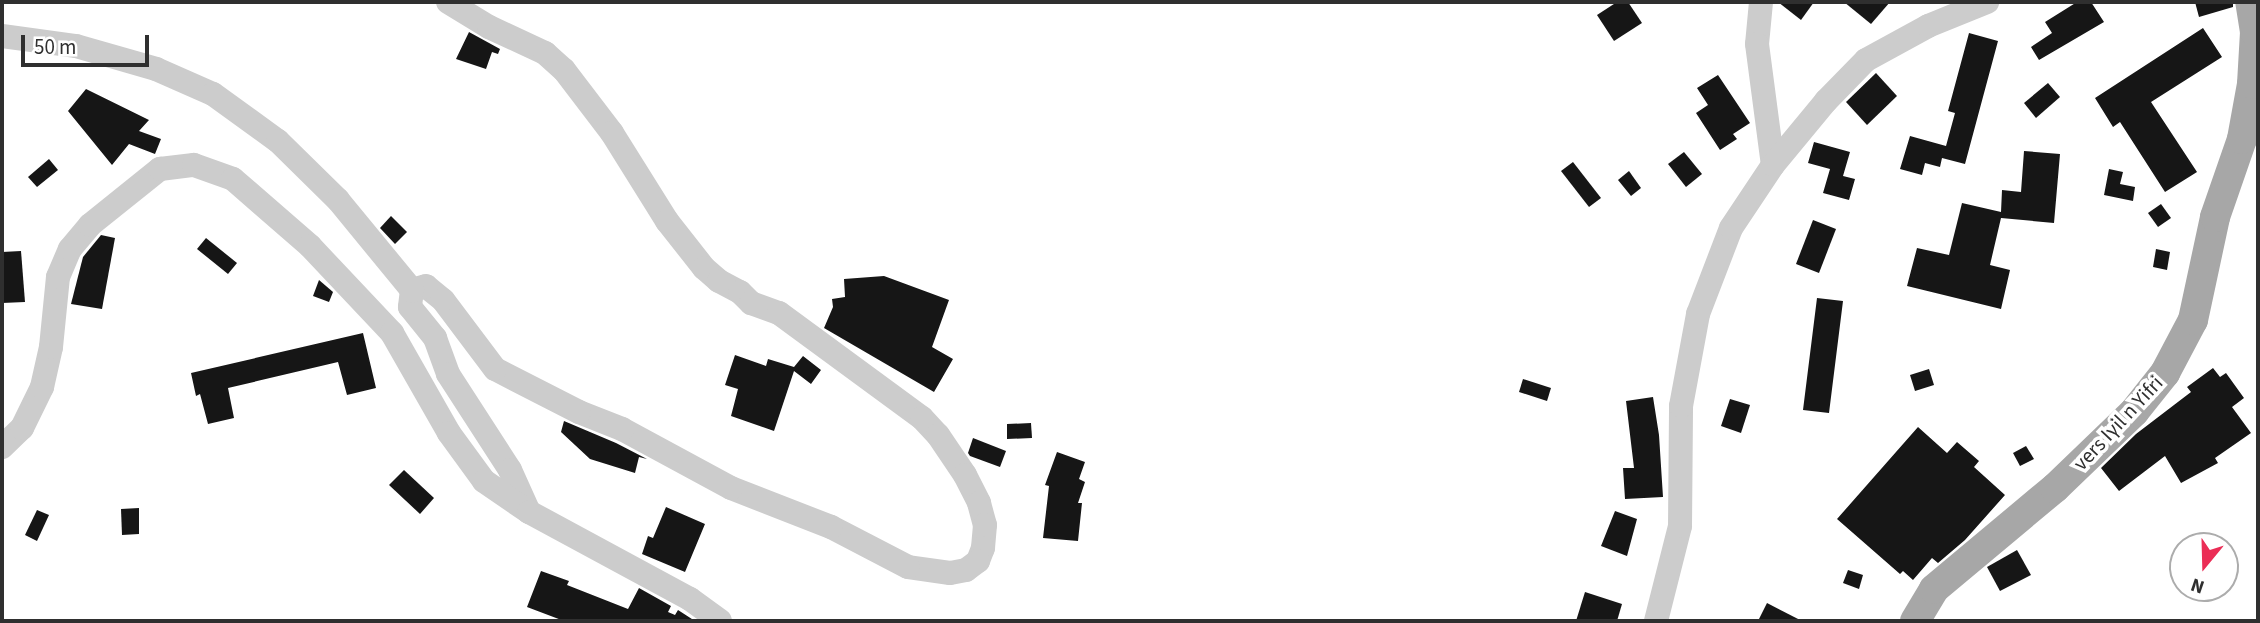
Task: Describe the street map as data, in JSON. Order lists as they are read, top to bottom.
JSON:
{
  "streets": {
    "main road": ["vers Iγil n Yifri"]
  },
  "scale_bar": "50 m",
  "north": "bottom"
}
